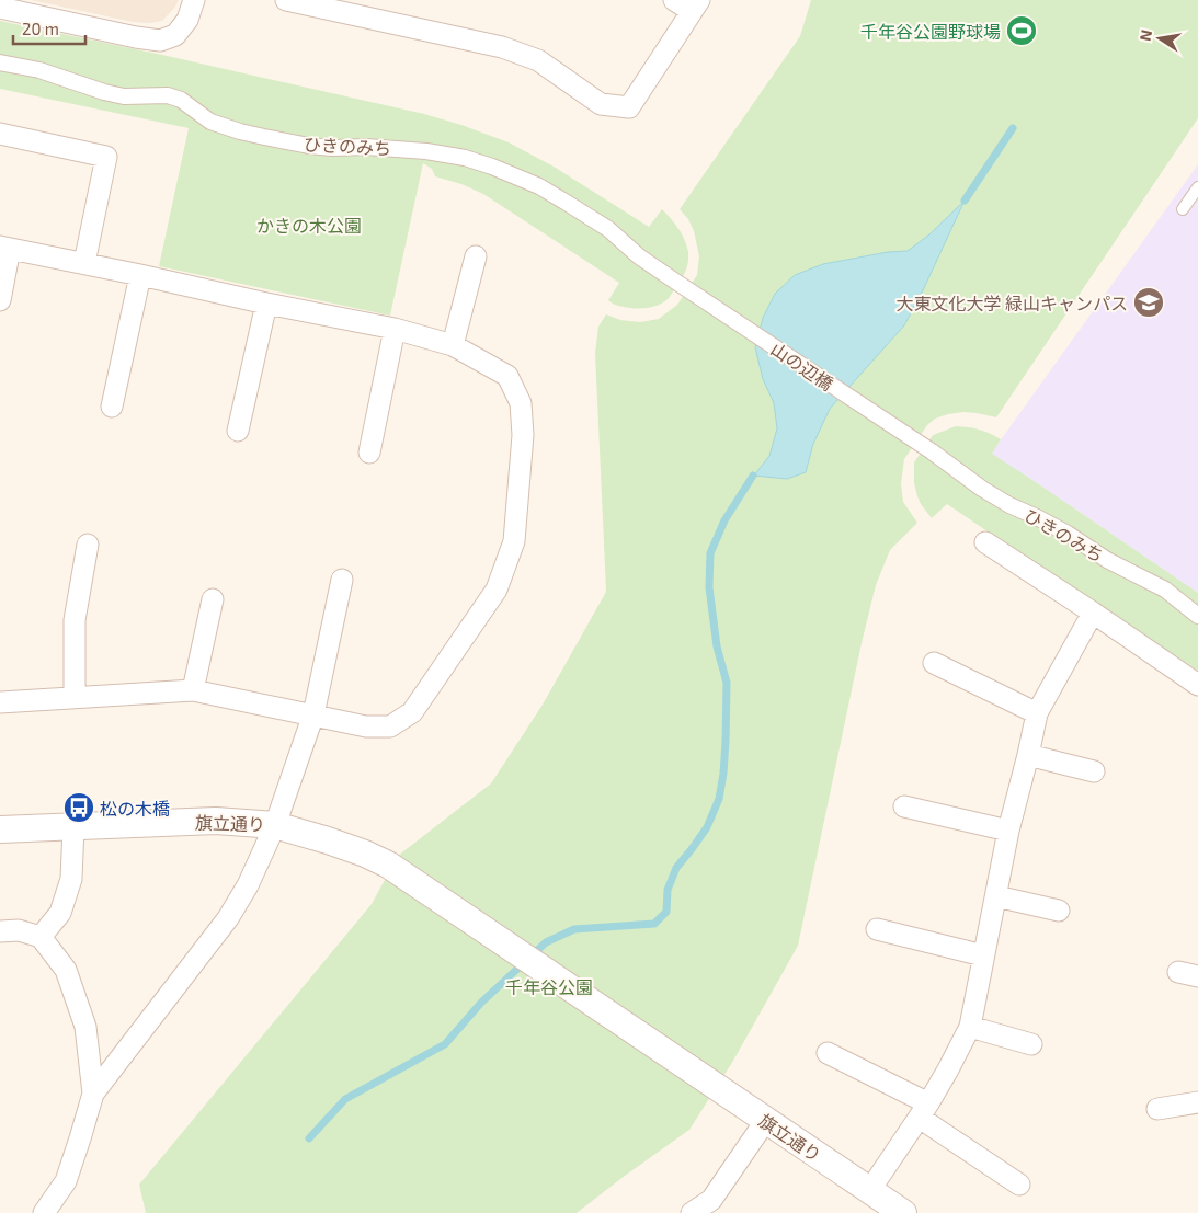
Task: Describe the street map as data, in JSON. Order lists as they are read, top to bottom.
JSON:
{
  "streets": {
    "street": ["ひきのみち", "山の辺橋", "旗立通り"]
  },
  "crossings": [
    ["ひきのみち", "山の辺橋"]
  ],
  "parks": ["かきの木公園", "千年谷公園"],
  "places": {
    "sports": ["千年谷公園野球場"],
    "school or university": ["大東文化大学 緑山キャンパス"],
    "bus stop": ["松の木橋"]
  },
  "scale_bar": "20 m",
  "north": "left"
}
